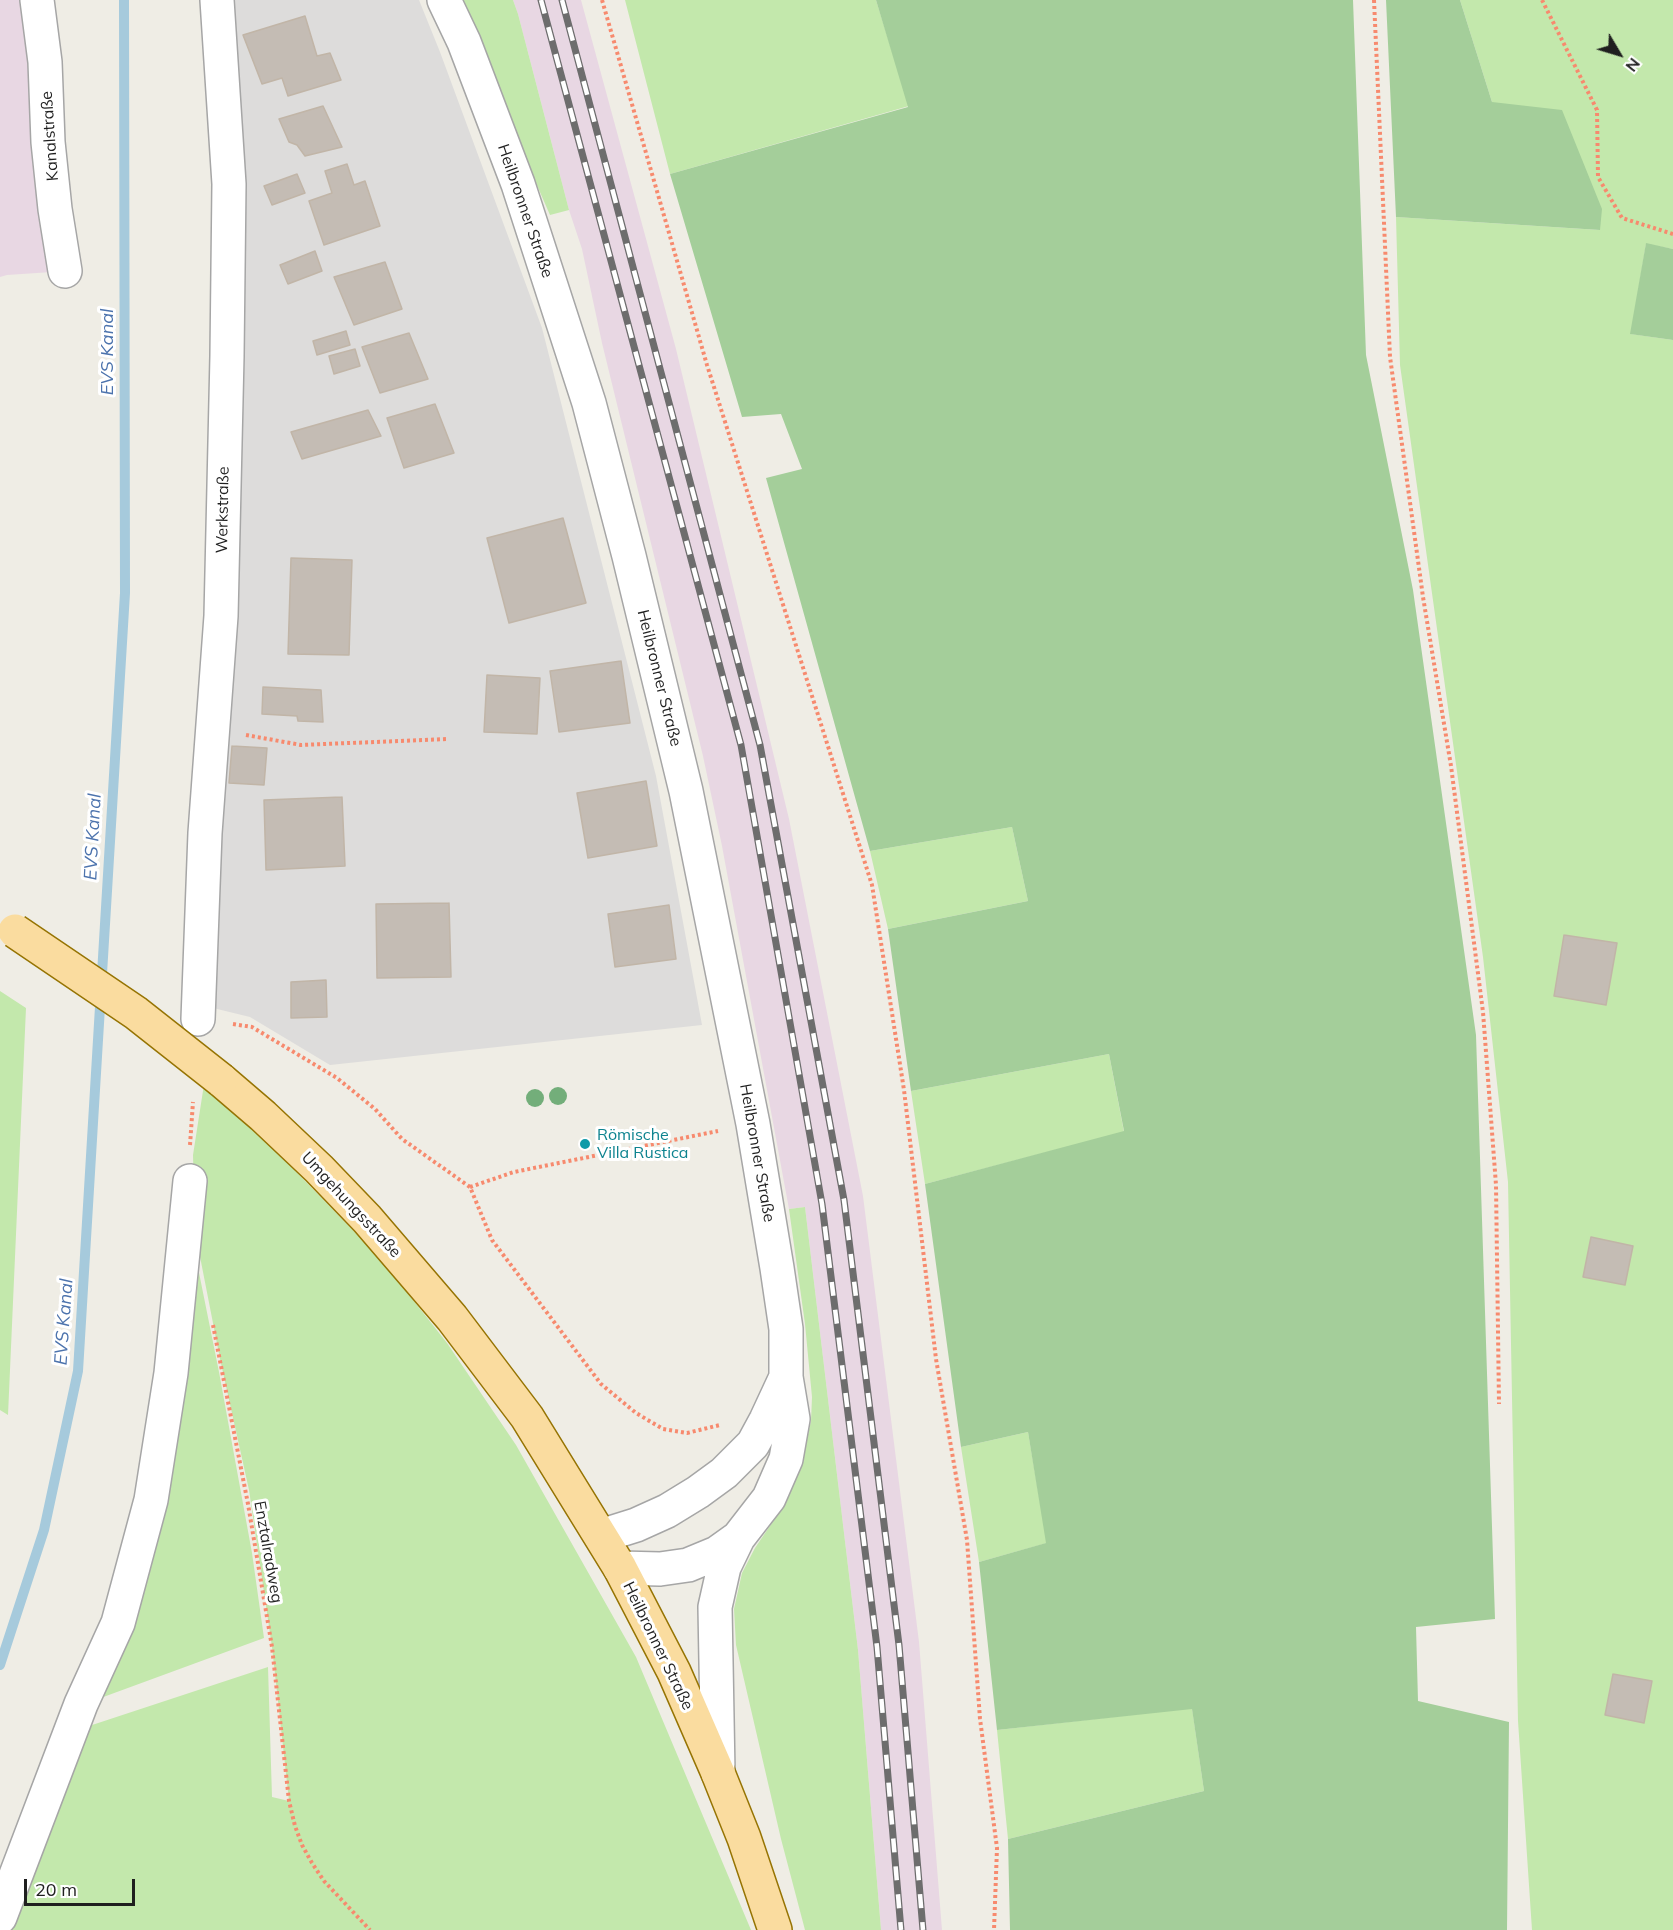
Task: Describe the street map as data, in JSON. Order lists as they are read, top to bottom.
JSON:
{
  "streets": {
    "main road": ["Heilbronner Straße", "Umgehungsstraße"],
    "street": ["Kanalstraße", "Werkstraße"],
    "path": ["Enztalradweg"]
  },
  "crossings": [
    ["Heilbronner Straße", "Umgehungsstraße"]
  ],
  "water": ["EVS Kanal"],
  "places": ["Römische Villa Rustica"],
  "scale_bar": "20 m",
  "north": "bottom right"
}
